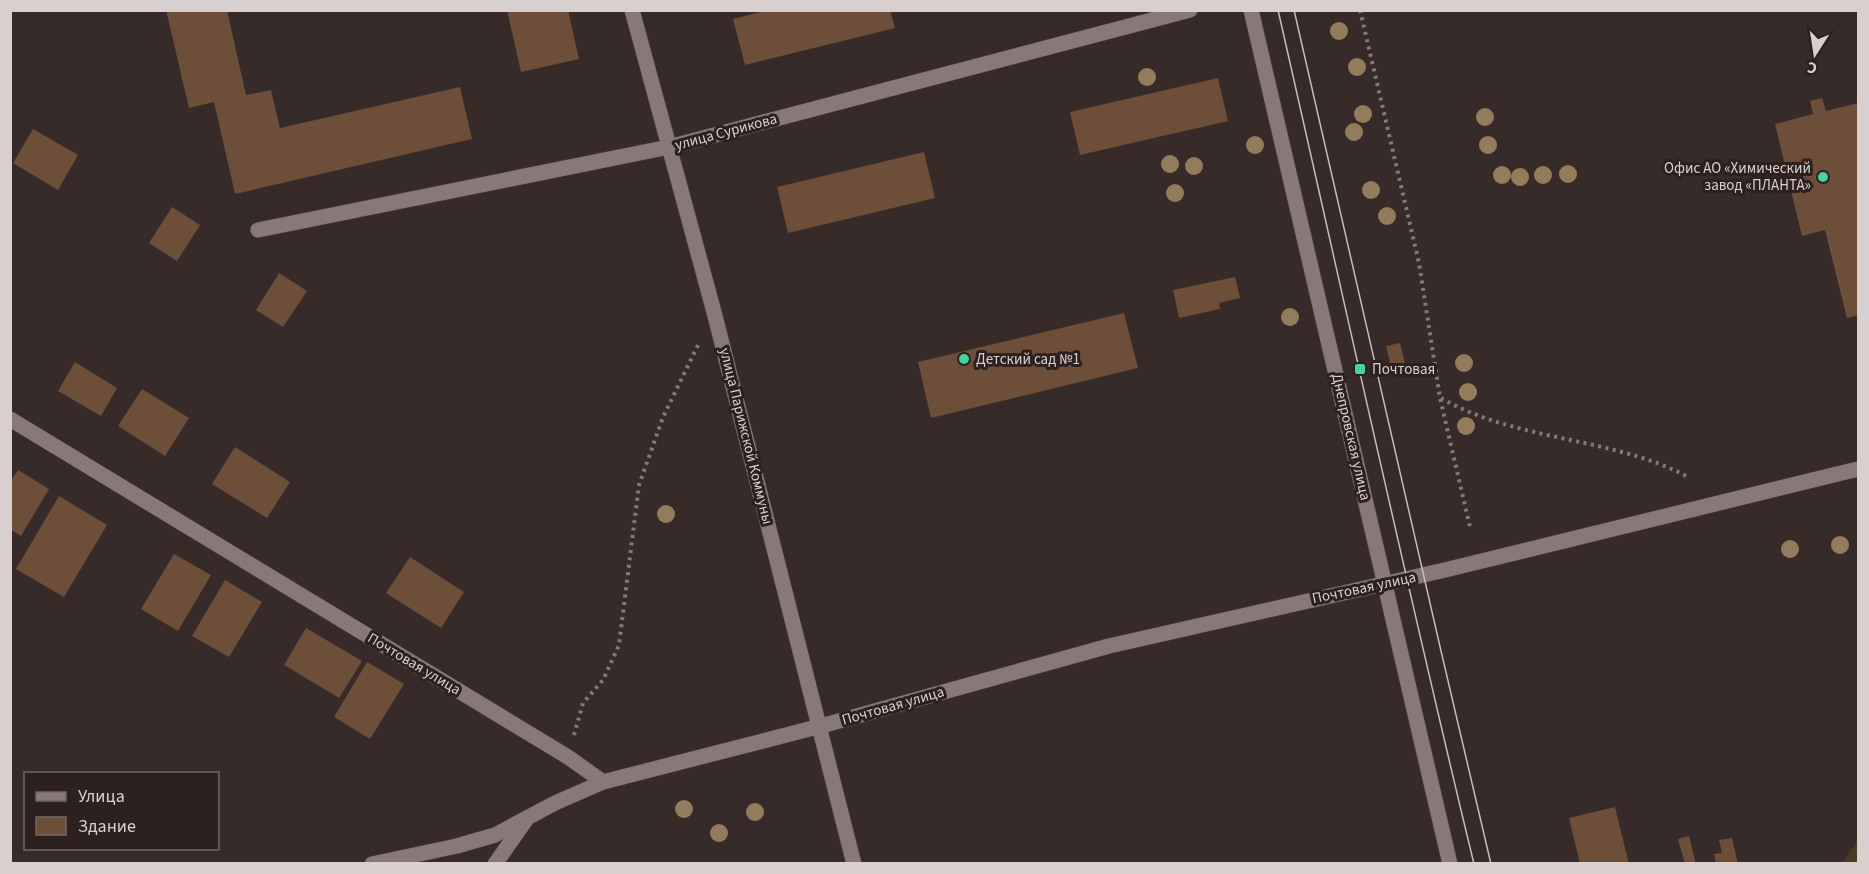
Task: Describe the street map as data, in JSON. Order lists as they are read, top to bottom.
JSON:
{
  "streets": {
    "street": [
      "улица Сурикова",
      "улица Парижской Коммуны",
      "Днепровская улица",
      "Почтовая улица"
    ]
  },
  "crossings": [
    ["улица Сурикова", "улица Парижской Коммуны"],
    ["улица Парижской Коммуны", "Почтовая улица"],
    ["Днепровская улица", "Почтовая улица"]
  ],
  "places": {
    "other": ["Офис АО «Химический завод «ПЛАНТА»", "Детский сад №1"],
    "transit": ["Почтовая"]
  },
  "legend": ["Улица", "Здание"],
  "north": "bottom"
}
